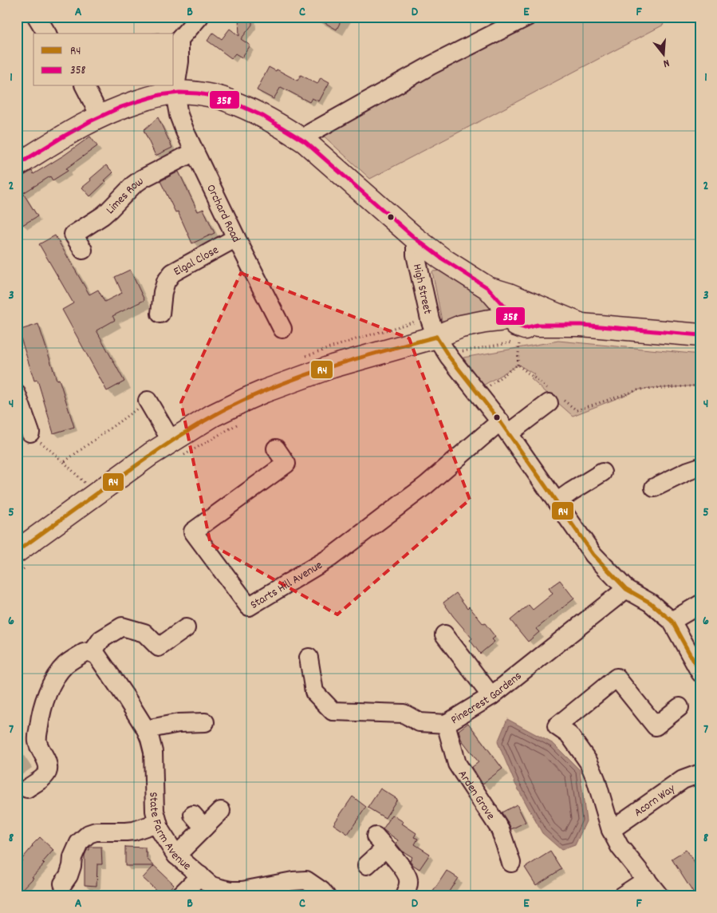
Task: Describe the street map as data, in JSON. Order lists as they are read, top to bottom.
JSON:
{
  "streets": {
    "main road": ["High Street"],
    "street": [
      "Limes Row",
      "Orchard Road",
      "Elgal Close",
      "Starts Hill Avenue",
      "Pinecrest Gardens",
      "Arden Grove",
      "Acorn Way",
      "State Farm Avenue"
    ]
  },
  "crossings": [
    ["Limes Row", "Orchard Road"],
    ["Orchard Road", "Elgal Close"],
    ["Orchard Road", "High Street"],
    ["High Street", "Starts Hill Avenue"],
    ["High Street", "Pinecrest Gardens"],
    ["Pinecrest Gardens", "Arden Grove"]
  ],
  "lines": ["transit line 358", "transit line R4"],
  "legend": ["R4", "358"],
  "north": "bottom",
  "grid": {
    "columns": [
      "A",
      "B",
      "C",
      "D",
      "E",
      "F"
    ],
    "rows": [
      "1",
      "2",
      "3",
      "4",
      "5",
      "6",
      "7",
      "8"
    ]
  }
}
